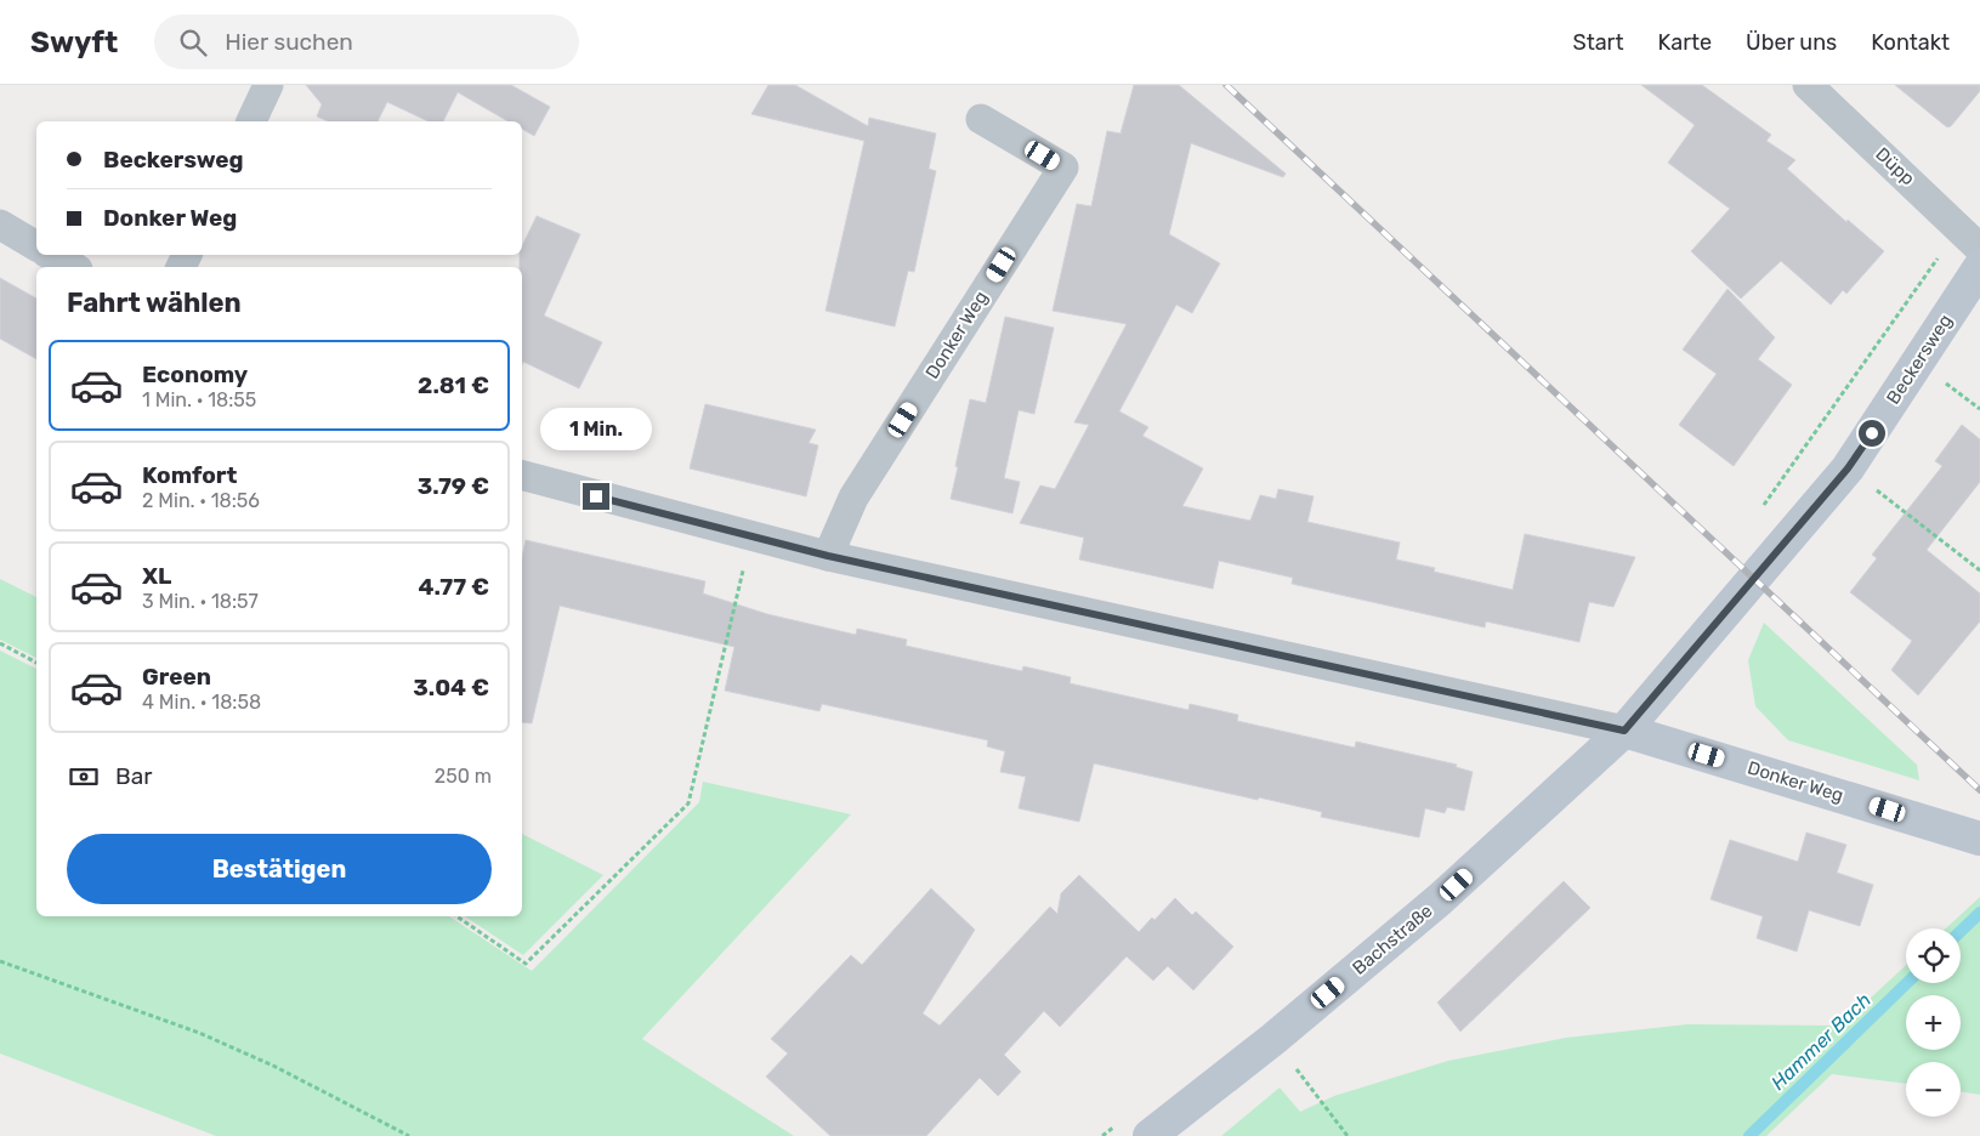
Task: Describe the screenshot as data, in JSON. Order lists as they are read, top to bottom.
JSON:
{
  "streets": {
    "street": [
      "Düpp",
      "Donker Weg",
      "Beckersweg",
      "Bachstraße"
    ]
  },
  "crossings": [
    ["Donker Weg", "Beckersweg"],
    ["Donker Weg", "Bachstraße"],
    ["Beckersweg", "Bachstraße"]
  ],
  "water": ["Hammer Bach"],
  "page": {
    "header": "Swyft",
    "search": "Hier suchen",
    "nav": [
      "Start",
      "Karte",
      "Über uns",
      "Kontakt"
    ],
    "banner": ["Beckersweg", "Donker Weg"],
    "heading": "Fahrt wählen",
    "list": [
      {
        "name": "Economy",
        "note": "1 Min. · 18:55",
        "value": "2.81 €"
      },
      {
        "name": "Komfort",
        "note": "2 Min. · 18:56",
        "value": "3.79 €"
      },
      {
        "name": "XL",
        "note": "3 Min. · 18:57",
        "value": "4.77 €"
      },
      {
        "name": "Green",
        "note": "4 Min. · 18:58",
        "value": "3.04 €"
      }
    ],
    "bubble": "1 Min.",
    "pay": ["Bar", "250 m"],
    "buttons": "Bestätigen",
    "map_buttons": ["+", "−"]
  }
}
